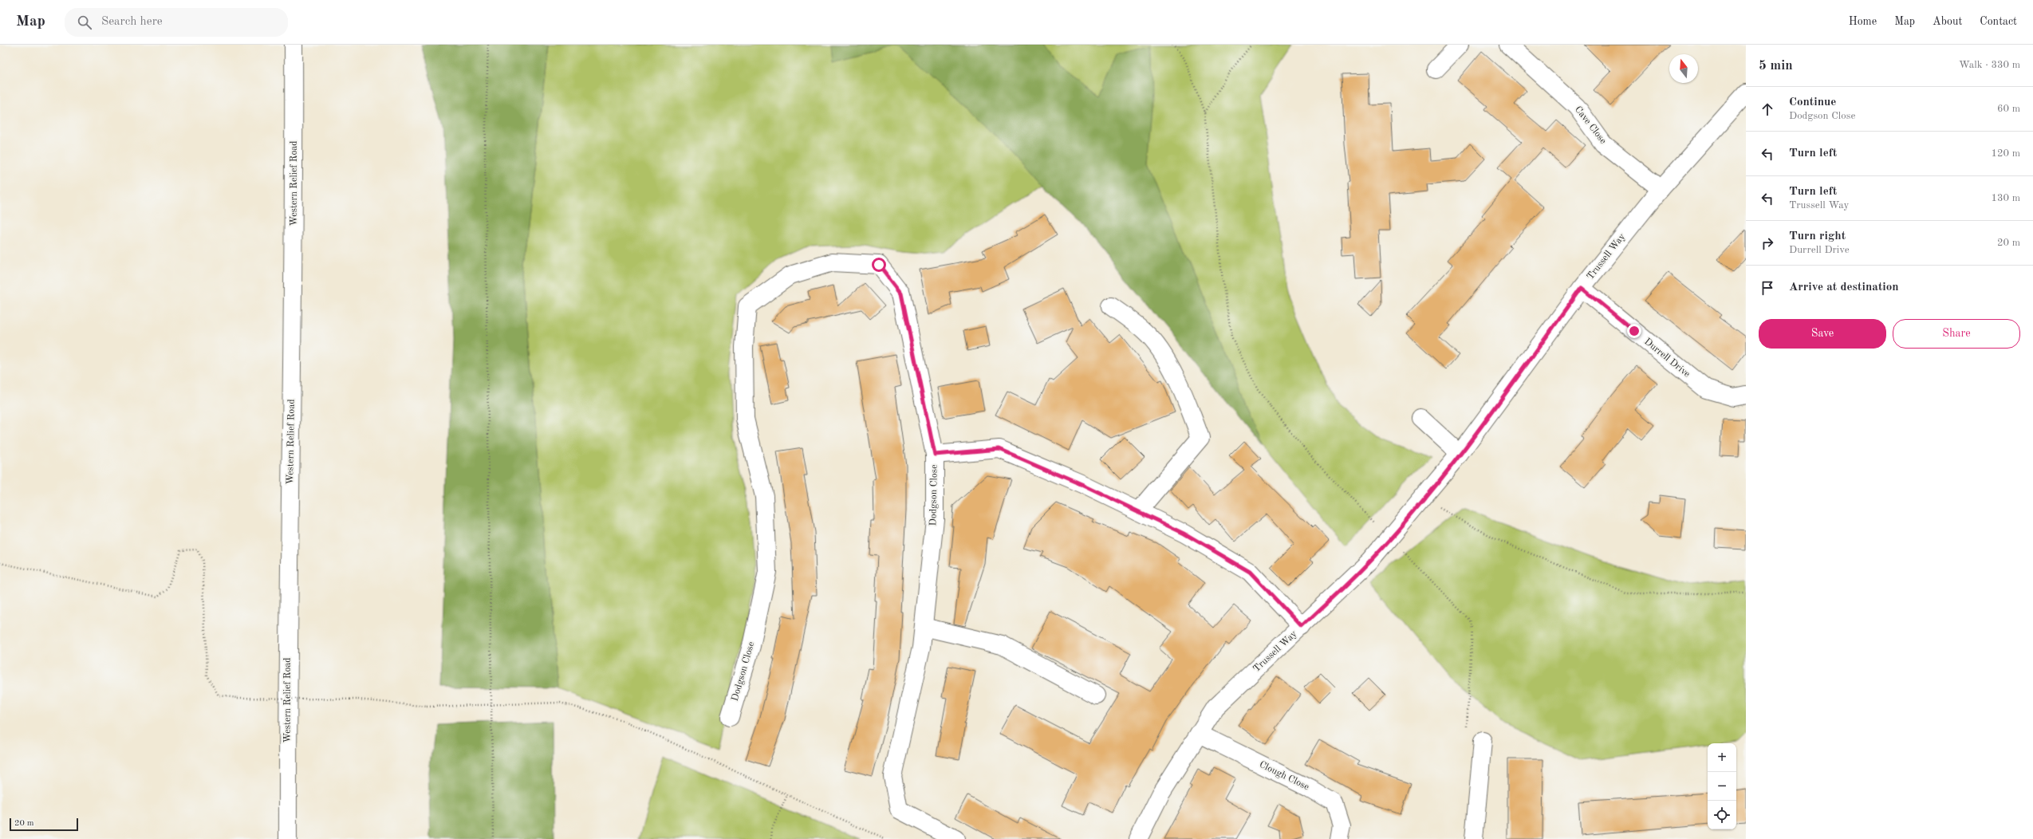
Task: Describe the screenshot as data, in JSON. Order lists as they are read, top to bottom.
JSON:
{
  "streets": {
    "main road": [
      "Cave Close",
      "Western Relief Road",
      "Trussell Way",
      "Durrell Drive",
      "Dodgson Close",
      "Clough Close"
    ]
  },
  "crossings": [
    ["Cave Close", "Trussell Way"],
    ["Trussell Way", "Durrell Drive"],
    ["Trussell Way", "Clough Close"]
  ],
  "scale_bar": "20 m",
  "north": "top",
  "page": {
    "header": "Map",
    "search": "Search here",
    "nav": [
      "Home",
      "Map",
      "About",
      "Contact"
    ],
    "heading": ["5 min", "Walk · 330 m"],
    "list": [
      ["Continue", "Dodgson Close", "60 m"],
      ["Turn left", "120 m"],
      ["Turn left", "Trussell Way", "130 m"],
      ["Turn right", "Durrell Drive", "20 m"],
      "Arrive at destination"
    ],
    "buttons": ["Save", "Share"],
    "map_buttons": ["+", "−"],
    "scale": "20 m"
  }
}
